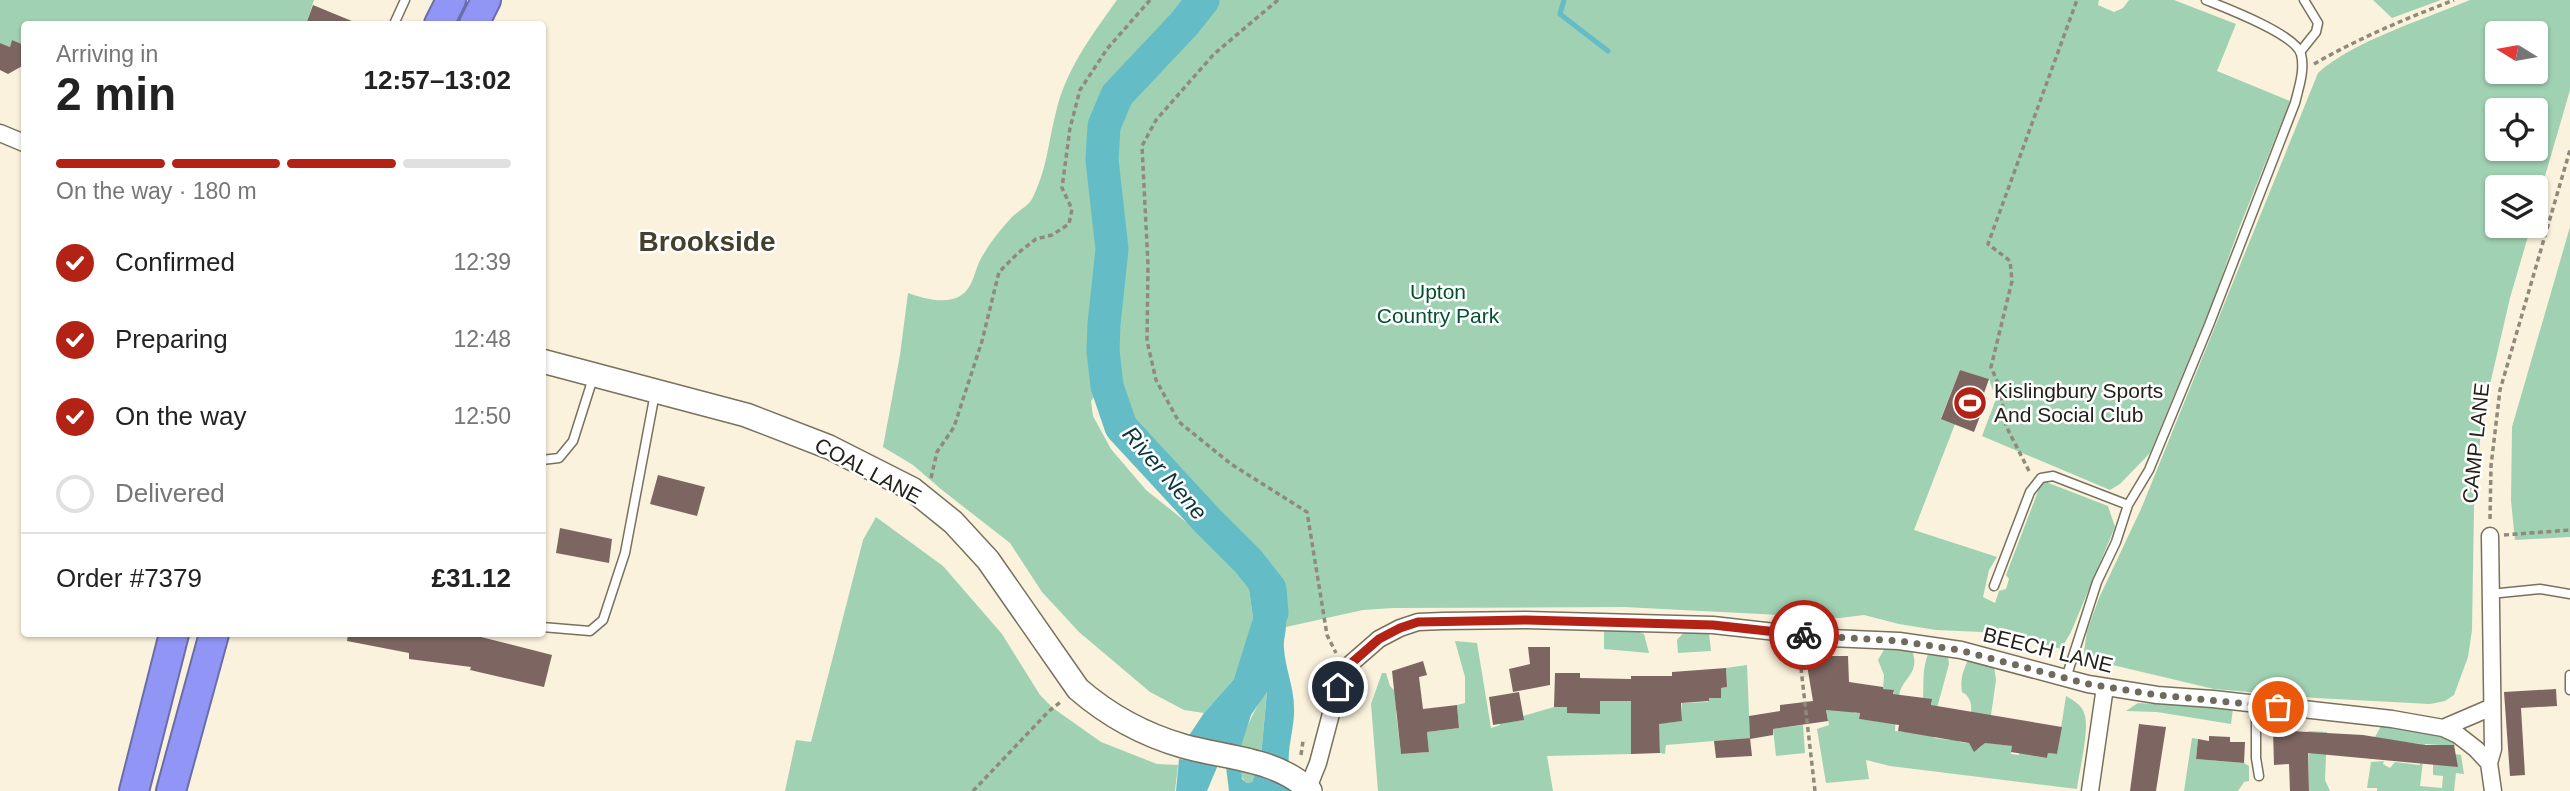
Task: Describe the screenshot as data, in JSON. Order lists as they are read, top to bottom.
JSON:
{
  "streets": {
    "street": ["COAL LANE", "BEECH LANE"],
    "path": ["CAMP LANE"]
  },
  "crossings": [
    ["COAL LANE", "BEECH LANE"]
  ],
  "districts": ["Brookside"],
  "water": ["River Nene"],
  "parks": ["Upton Country Park"],
  "places": {
    "sports": ["Kislingbury Sports And Social Club"]
  },
  "north": "left",
  "page": {
    "heading": ["2 min", "Arriving in", "12:57–13:02"],
    "panel": ["Order #7379", "£31.12"],
    "bar": "On the way · 180 m",
    "list": [
      ["Confirmed", "12:39"],
      ["Preparing", "12:48"],
      ["On the way", "12:50"],
      "Delivered"
    ]
  }
}
